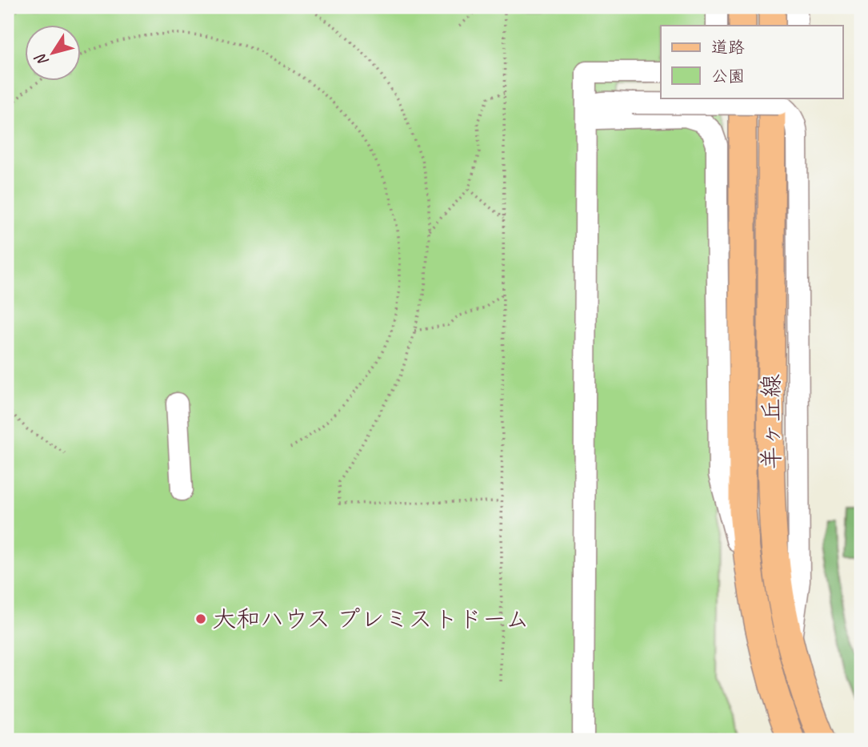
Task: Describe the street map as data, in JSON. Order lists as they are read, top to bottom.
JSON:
{
  "streets": {
    "main road": ["羊ヶ丘線"]
  },
  "places": ["大和ハウス プレミストドーム"],
  "legend": ["道路", "公園"],
  "north": "bottom left"
}
